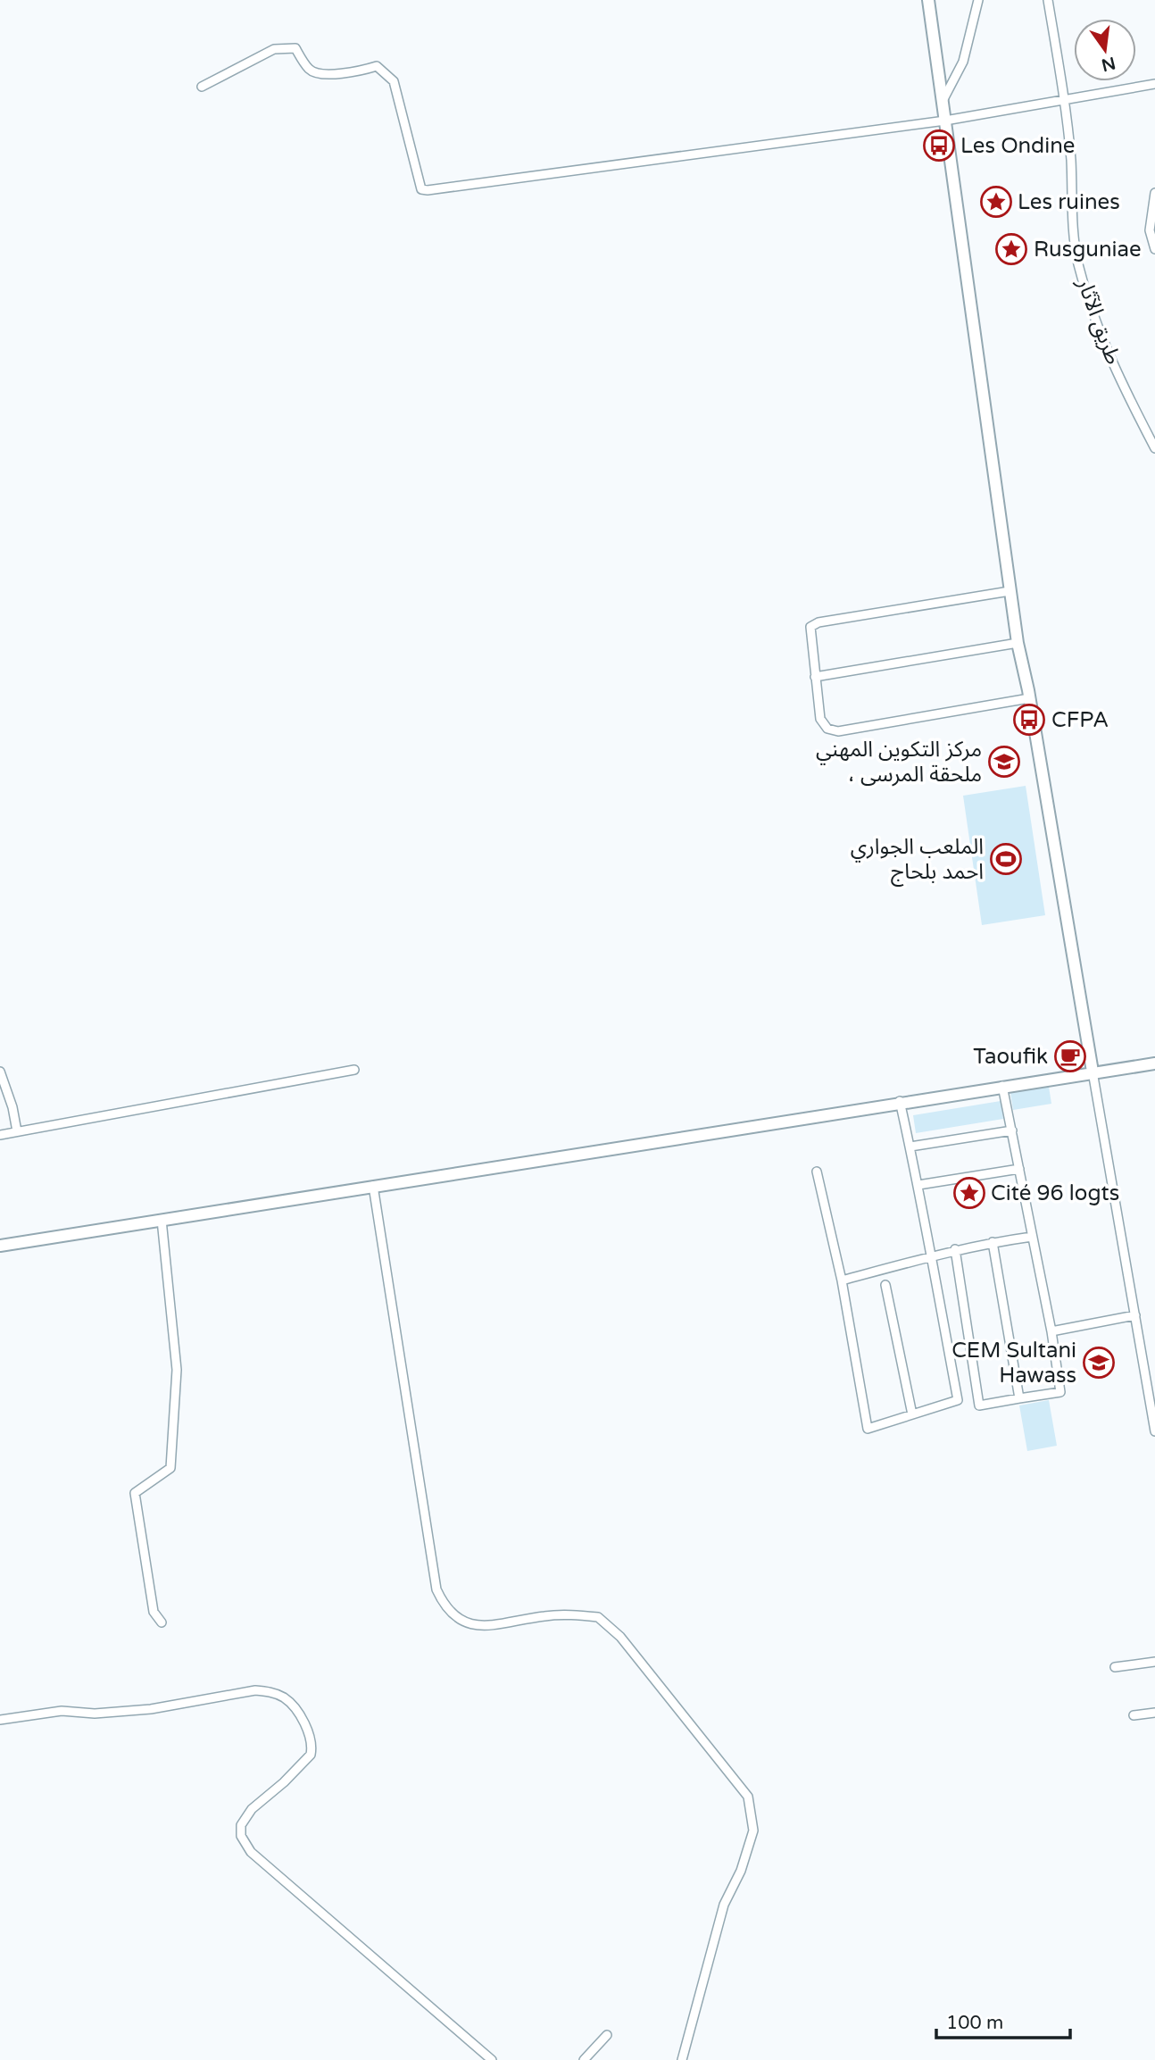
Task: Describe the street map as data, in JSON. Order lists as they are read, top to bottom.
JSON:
{
  "streets": {
    "street": ["طريق الآثار"]
  },
  "places": {
    "bus stop": ["Les Ondine", "CFPA"],
    "place": ["Les ruines", "Rusguniae", "Cité 96 logts"],
    "school or university": ["مركز التكوين المهني ، ملحقة المرسى", "CEM Sultani Hawass"],
    "sports": ["الملعب الجواري احمد بلحاج"],
    "cafe": ["Taoufik"]
  },
  "scale_bar": "100 m",
  "north": "bottom"
}
